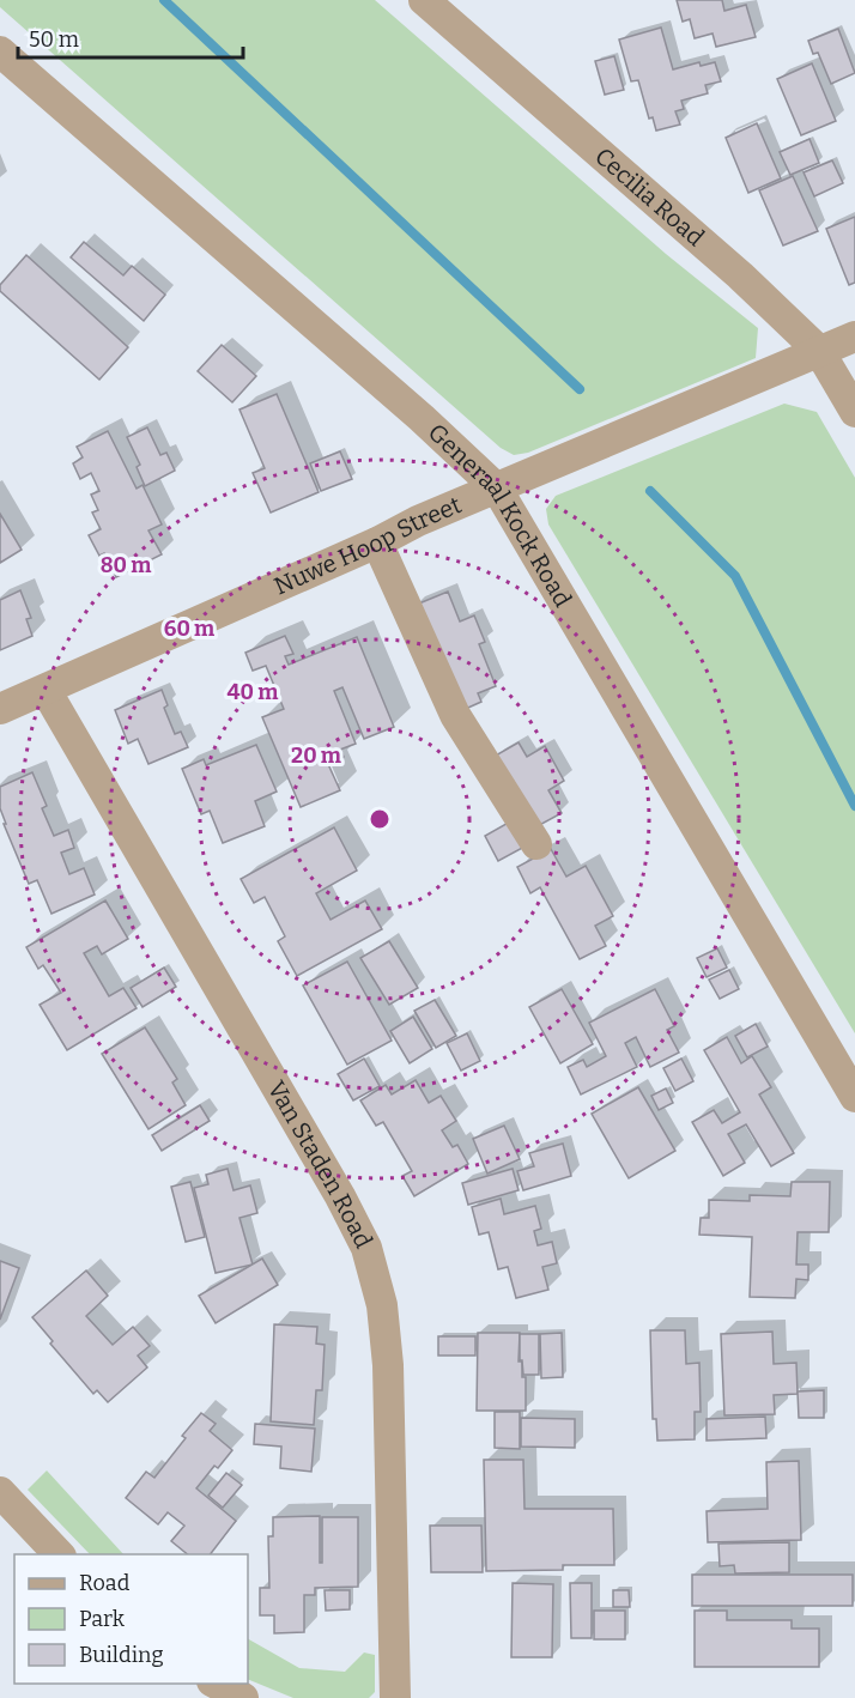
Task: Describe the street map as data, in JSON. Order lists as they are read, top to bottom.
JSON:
{
  "streets": {
    "street": [
      "Cecilia Road",
      "Generaal Kock Road",
      "Nuwe Hoop Street",
      "Van Staden Road"
    ]
  },
  "crossings": [
    ["Cecilia Road", "Nuwe Hoop Street"],
    ["Generaal Kock Road", "Nuwe Hoop Street"],
    ["Nuwe Hoop Street", "Van Staden Road"]
  ],
  "legend": ["Road", "Park", "Building"],
  "scale_bar": "50 m",
  "rings": [
    "80 m",
    "60 m",
    "40 m",
    "20 m"
  ]
}
